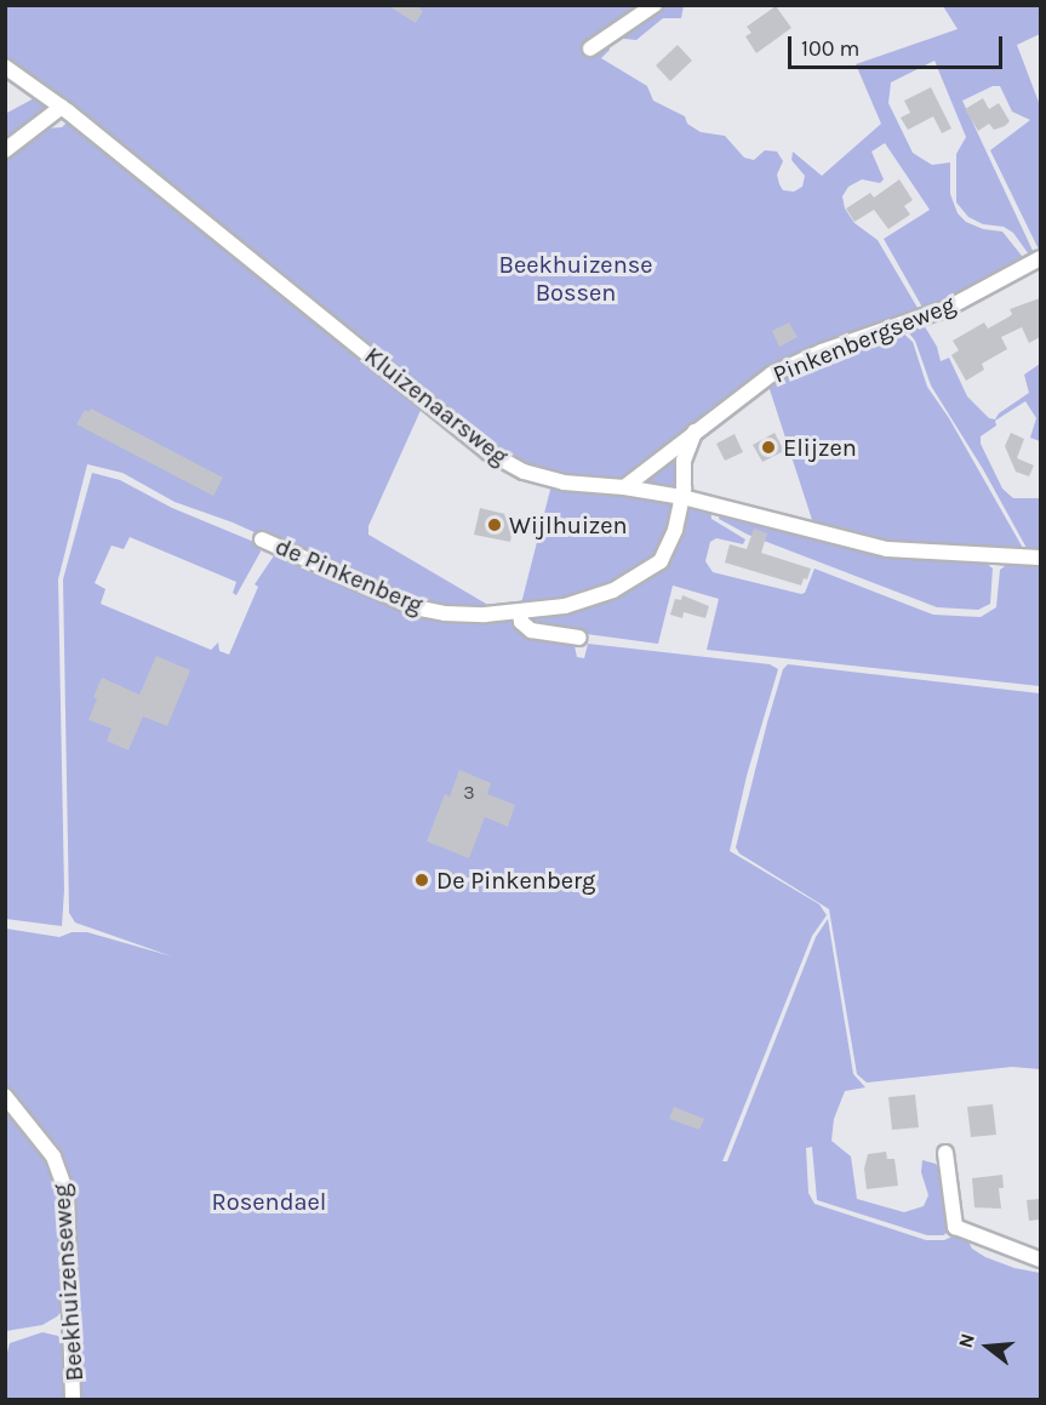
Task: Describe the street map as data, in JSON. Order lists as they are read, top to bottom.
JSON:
{
  "streets": {
    "street": [
      "Pinkenbergseweg",
      "Kluizenaarsweg",
      "de Pinkenberg",
      "Beekhuizenseweg"
    ]
  },
  "crossings": [
    ["Pinkenbergseweg", "Kluizenaarsweg"],
    ["Kluizenaarsweg", "de Pinkenberg"]
  ],
  "parks": ["Beekhuizense Bossen", "Rosendael"],
  "places": ["Elijzen", "Wijlhuizen", "De Pinkenberg"],
  "house_numbers": ["3"],
  "scale_bar": "100 m",
  "north": "left"
}
